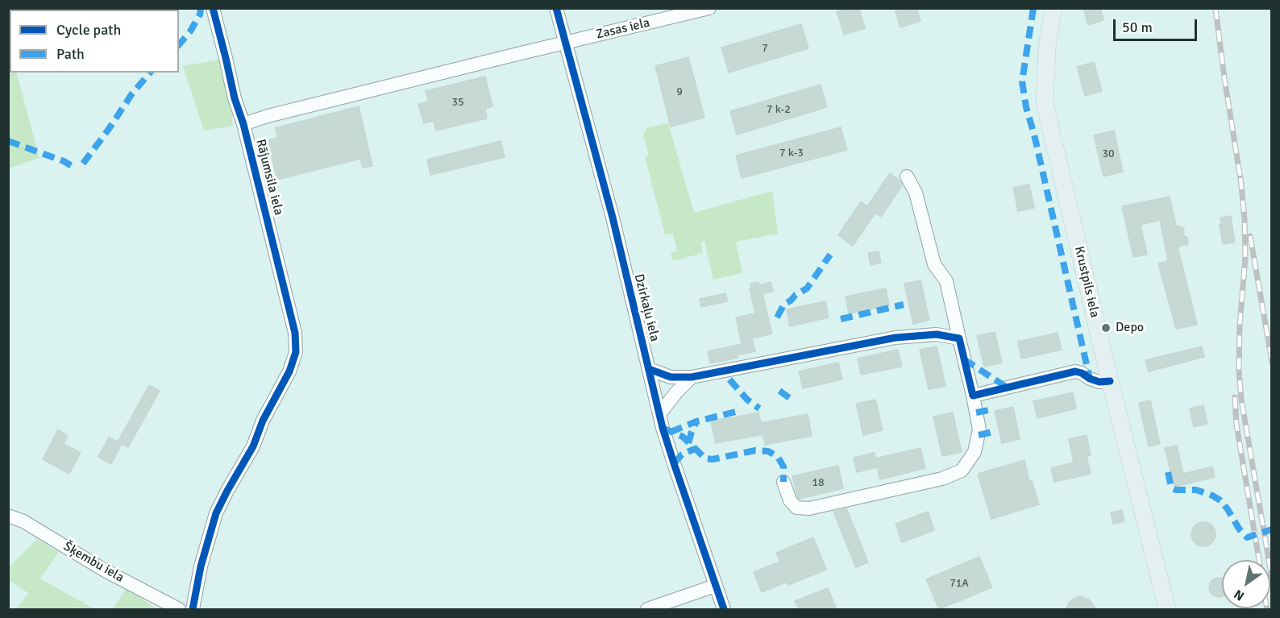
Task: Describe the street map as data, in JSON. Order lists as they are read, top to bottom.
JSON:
{
  "streets": {
    "main road": ["Krustpils iela"],
    "street": [
      "Zasas iela",
      "Rājumsila iela",
      "Dzirkaļu iela",
      "Šķembu iela"
    ]
  },
  "crossings": [
    ["Zasas iela", "Rājumsila iela"],
    ["Zasas iela", "Dzirkaļu iela"]
  ],
  "places": ["Depo"],
  "house_numbers": [
    "7",
    "9",
    "35",
    "7 k-2",
    "7 k-3",
    "30",
    "18",
    "71A"
  ],
  "legend": ["Cycle path", "Path"],
  "scale_bar": "50 m",
  "north": "bottom left"
}
